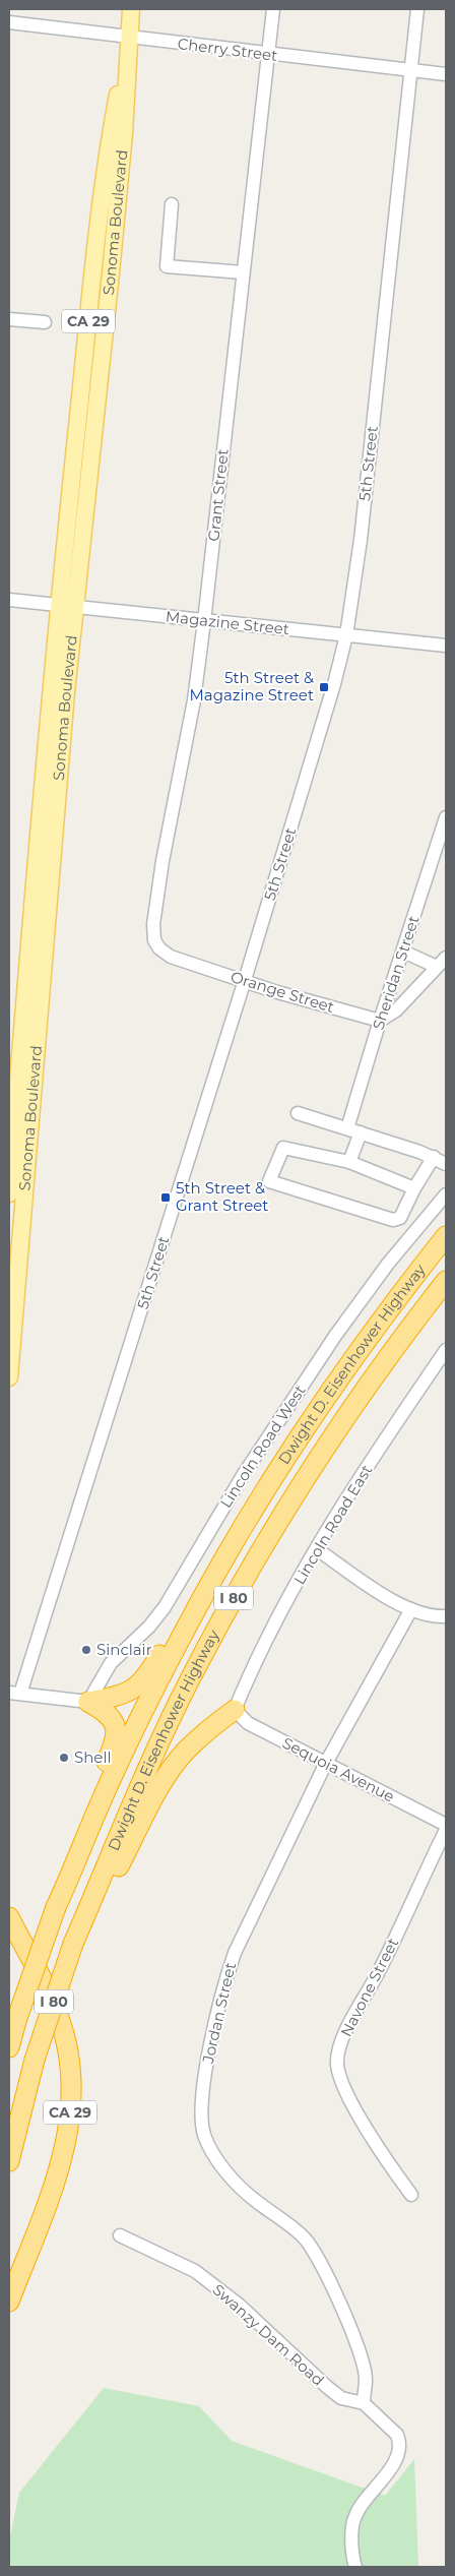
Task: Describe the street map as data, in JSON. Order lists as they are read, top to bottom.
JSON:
{
  "streets": {
    "highway": ["CA 29", "Dwight D. Eisenhower Highway", "I 80"],
    "main road": ["Sonoma Boulevard"],
    "street": [
      "Cherry Street",
      "5th Street",
      "Grant Street",
      "Magazine Street",
      "Sheridan Street",
      "Orange Street",
      "Lincoln Road West",
      "Lincoln Road East",
      "Sequoia Avenue",
      "Navone Street",
      "Jordan Street",
      "Swanzy Dam Road"
    ]
  },
  "crossings": [
    ["Cherry Street", "Sonoma Boulevard"],
    ["Cherry Street", "5th Street"],
    ["Cherry Street", "Grant Street"],
    ["Sonoma Boulevard", "Magazine Street"],
    ["5th Street", "Magazine Street"],
    ["5th Street", "Orange Street"],
    ["Grant Street", "Magazine Street"],
    ["Grant Street", "Orange Street"],
    ["Sheridan Street", "Orange Street"],
    ["Lincoln Road East", "Sequoia Avenue"],
    ["Sequoia Avenue", "Jordan Street"],
    ["Jordan Street", "Swanzy Dam Road"]
  ],
  "places": {
    "transit": ["5th Street & Magazine Street", "5th Street & Grant Street"],
    "other": ["Sinclair", "Shell"]
  }
}
